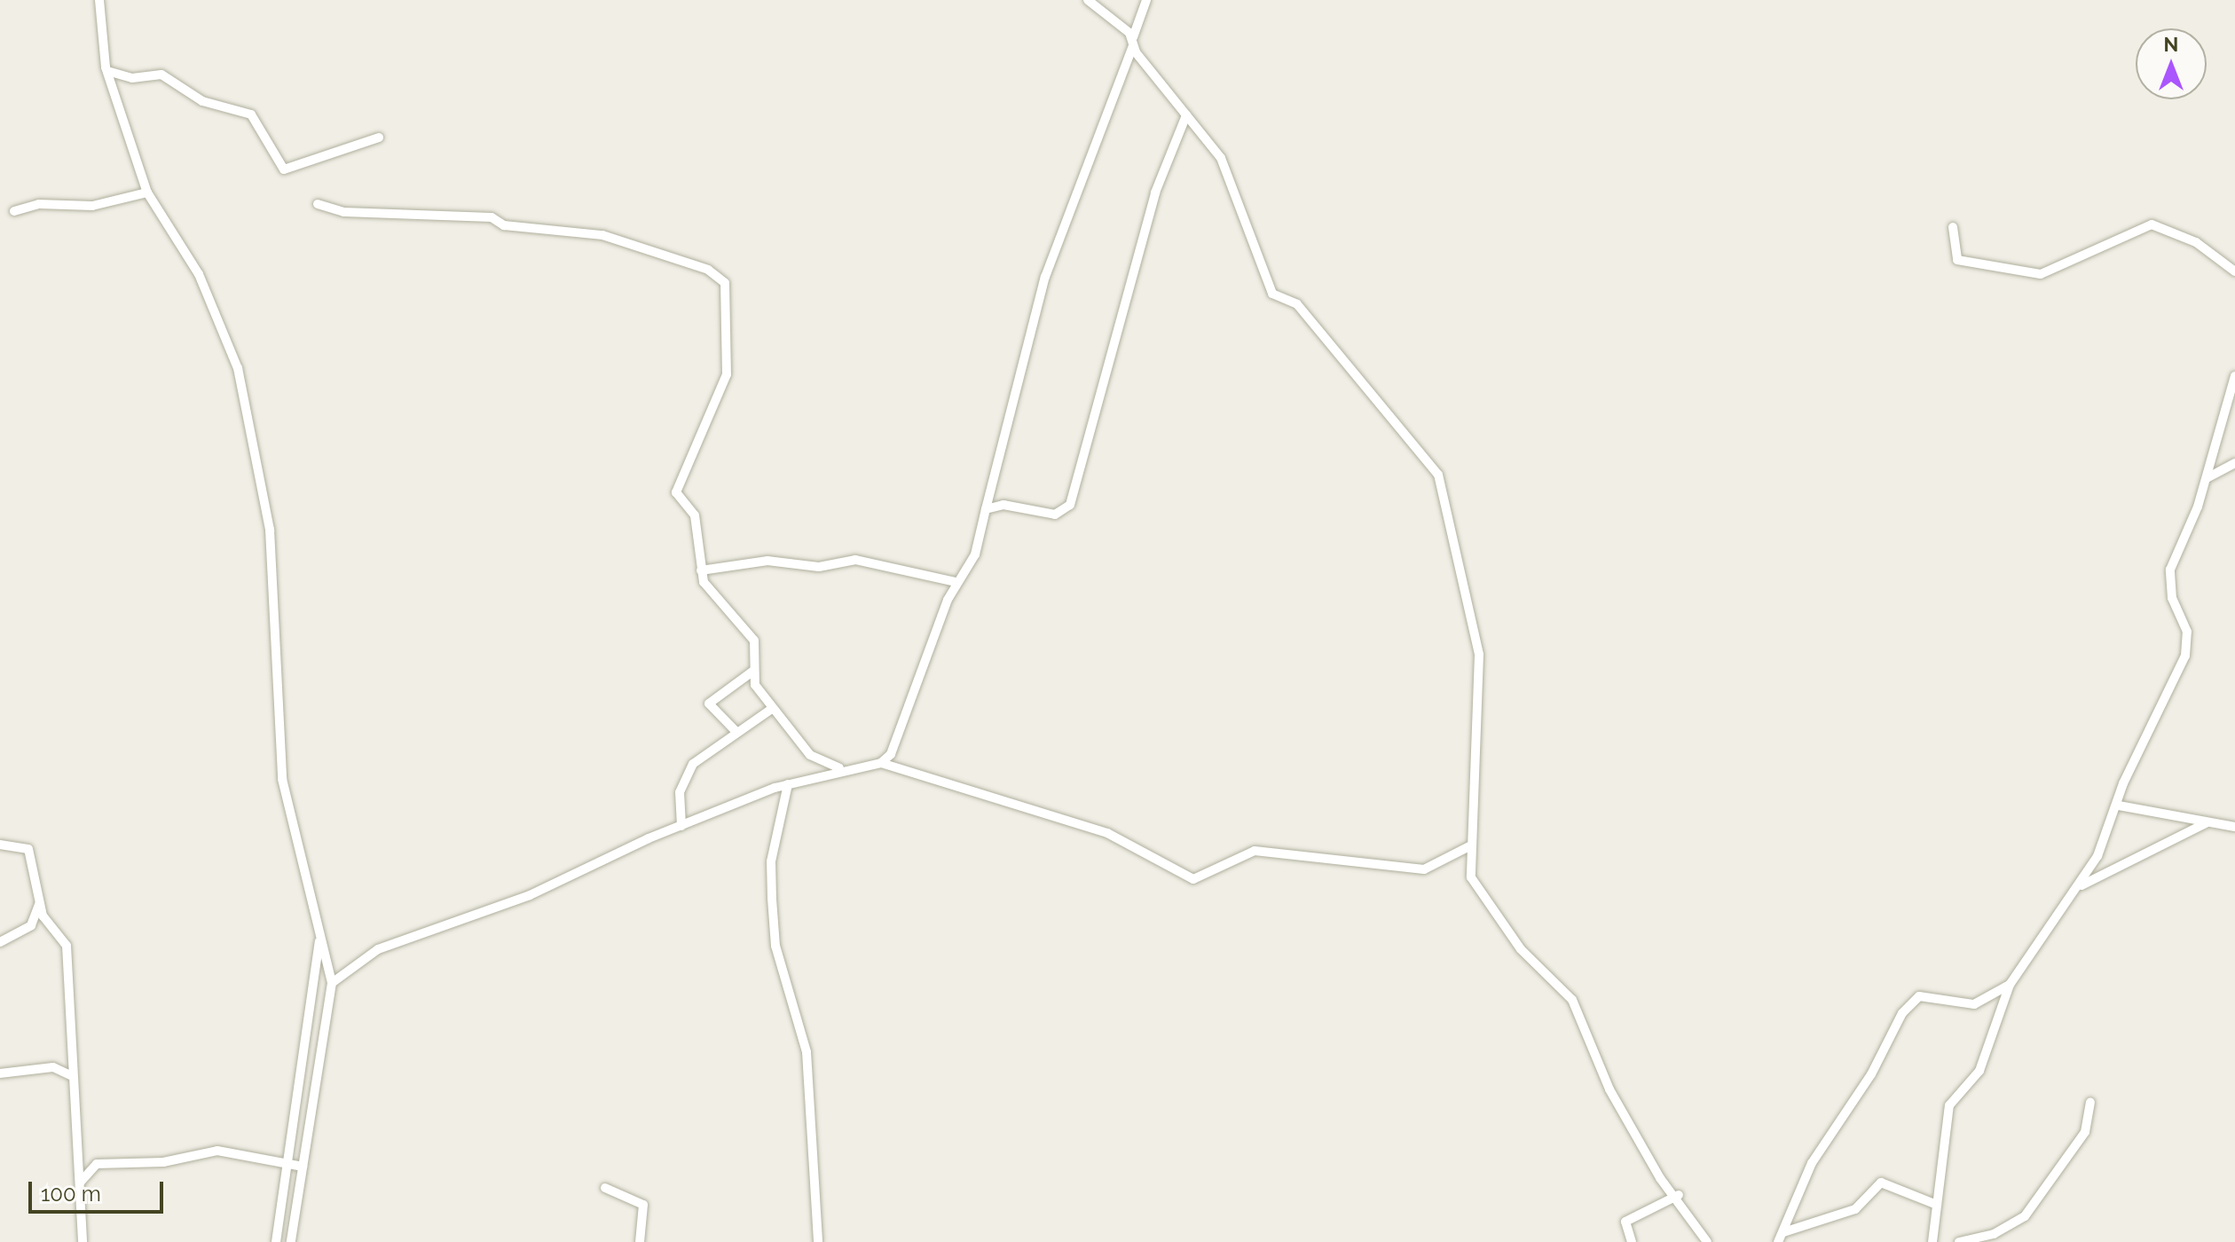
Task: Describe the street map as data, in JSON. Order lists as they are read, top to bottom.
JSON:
{
  "scale_bar": "100 m",
  "north": "top"
}
